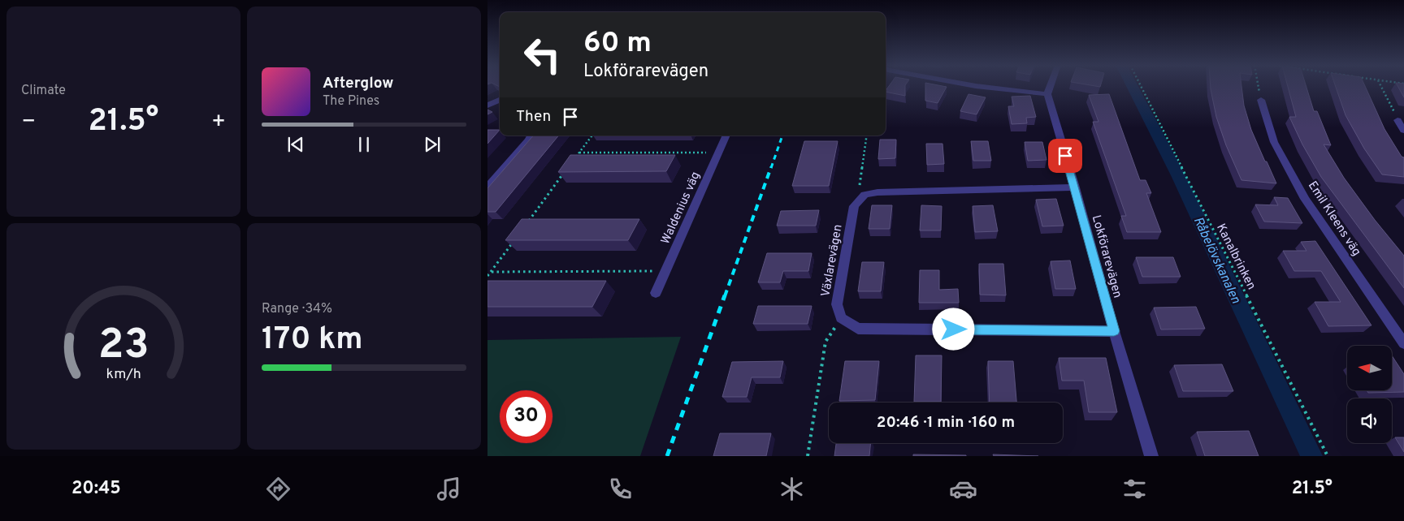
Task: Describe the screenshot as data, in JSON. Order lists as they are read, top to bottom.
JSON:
{
  "streets": {
    "street": [
      "Waldenius väg",
      "Emil Kleens väg",
      "Lokförarevägen",
      "Växlarevägen"
    ],
    "path": ["Kanalbrinken"]
  },
  "water": ["Råbelövskanalen"],
  "north": "left",
  "page": {
    "tile": [
      "Climate",
      ["Range · 34%", "170 km"]
    ],
    "turn": ["60 m", "Lokförarevägen"],
    "song": ["Afterglow", "The Pines"],
    "then": "Then",
    "heat": ["−", "21.5°", "+"],
    "limit": "30",
    "trip": "20:46 · 1 min · 160 m",
    "tabs": ["20:45", "21.5°"],
    "gauge": ["23", "km/h"]
  }
}
